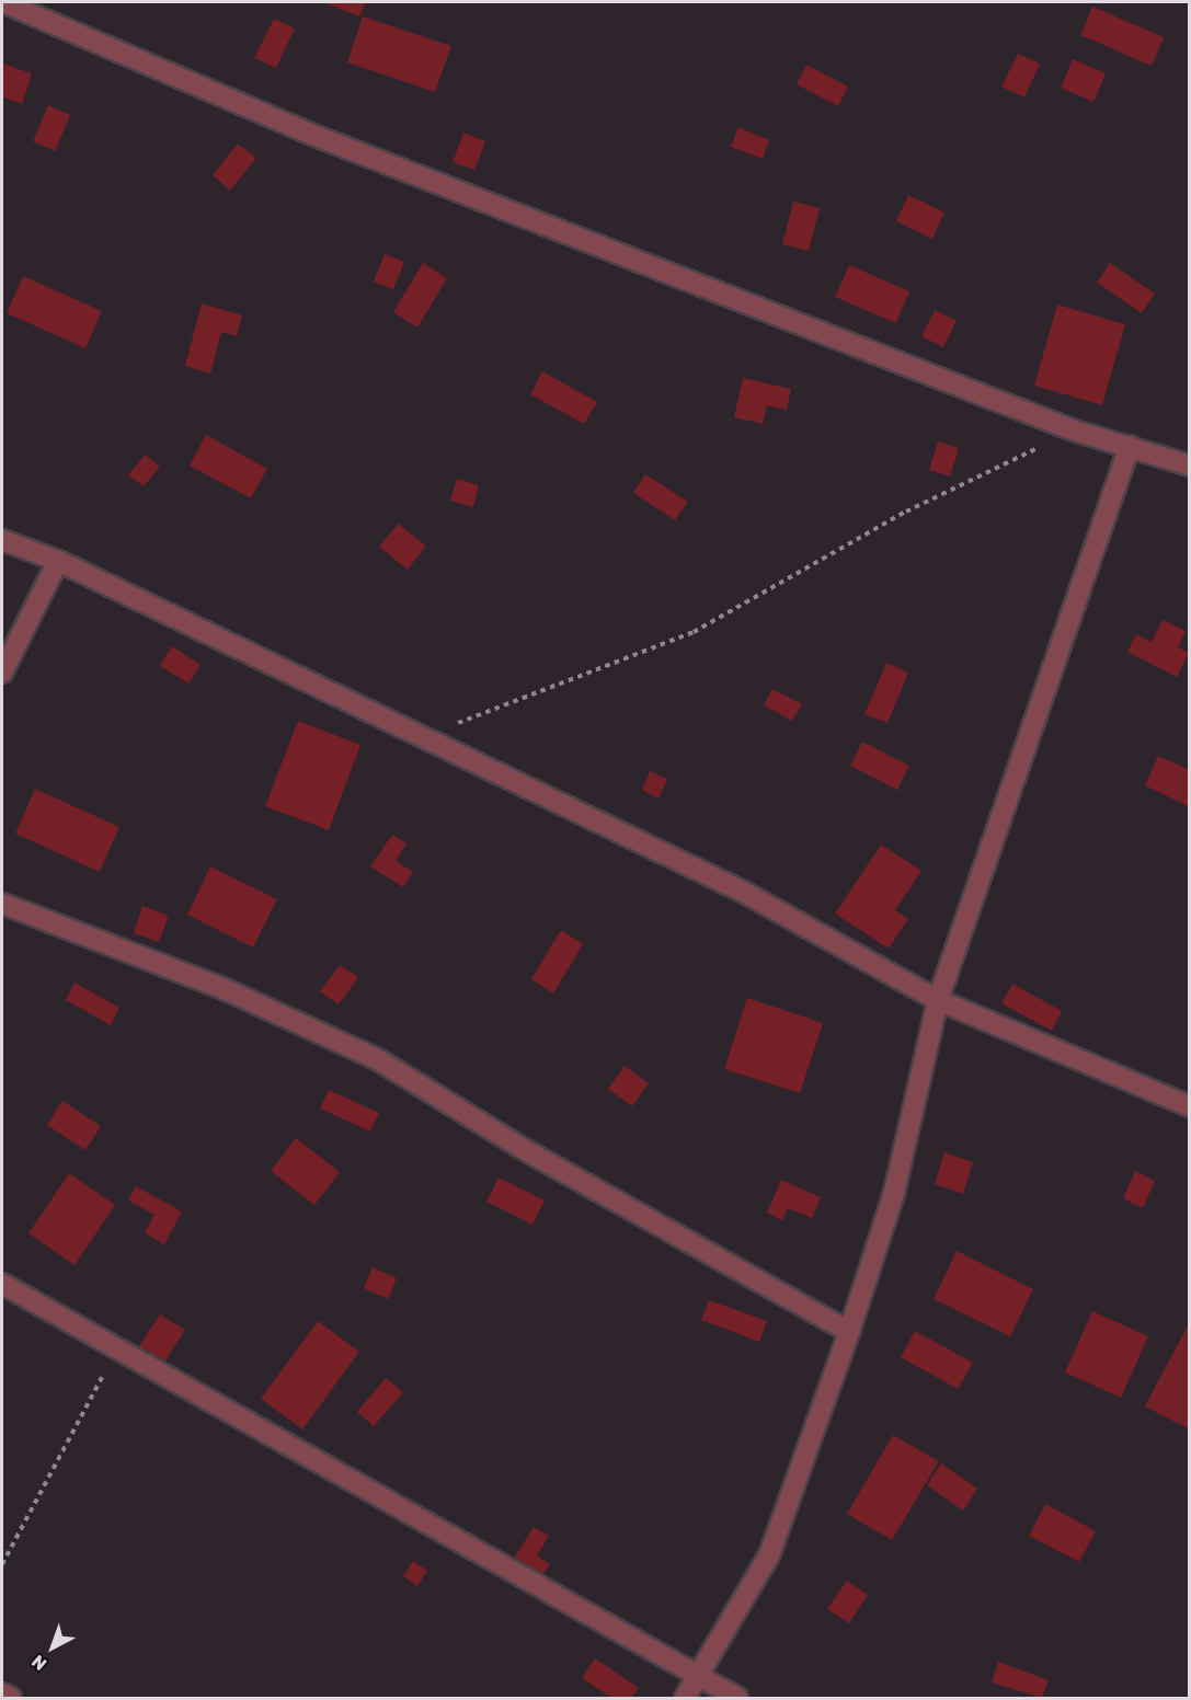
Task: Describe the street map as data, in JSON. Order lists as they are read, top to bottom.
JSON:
{
  "north": "bottom left"
}
